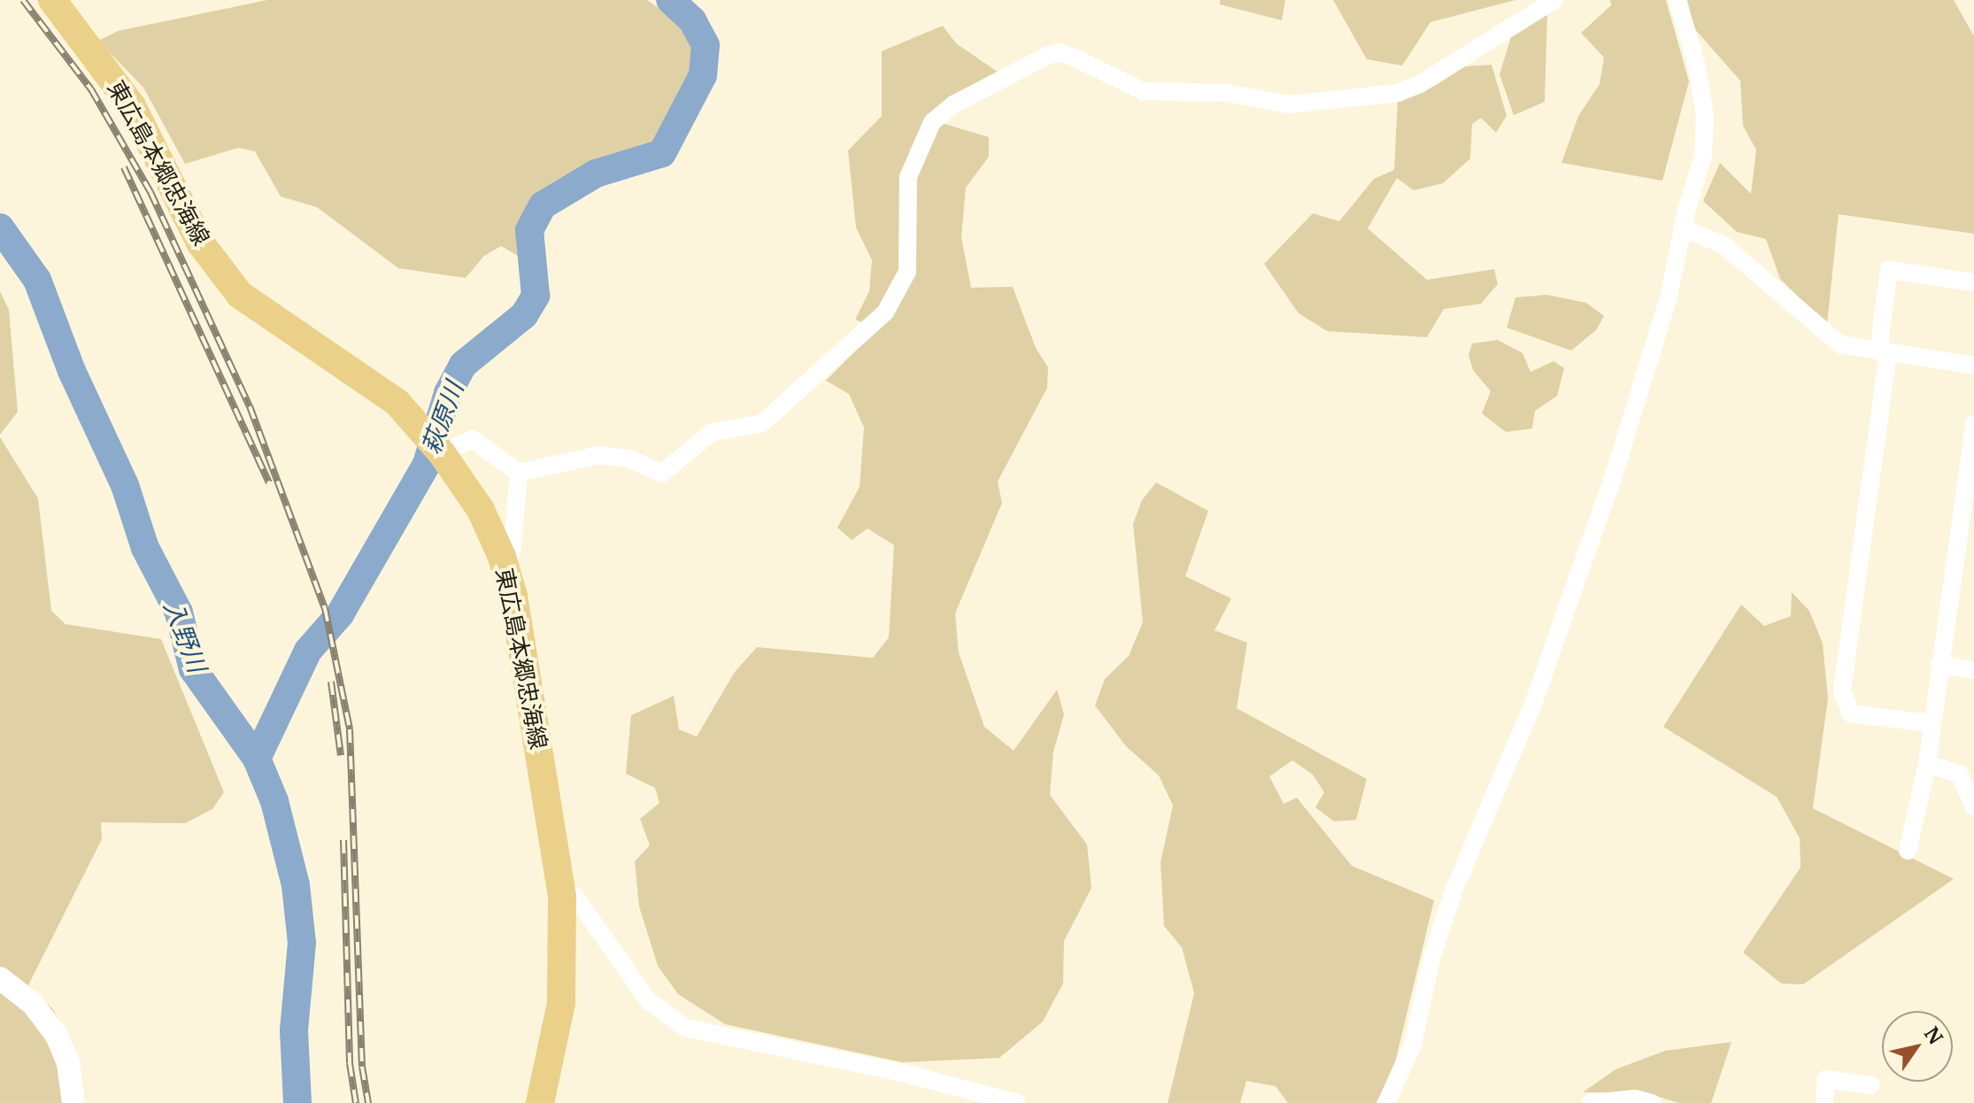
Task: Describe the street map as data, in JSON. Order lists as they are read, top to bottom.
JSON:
{
  "streets": {
    "main road": ["東広島本郷忠海線"]
  },
  "water": ["萩原川", "入野川"],
  "north": "top right"
}
